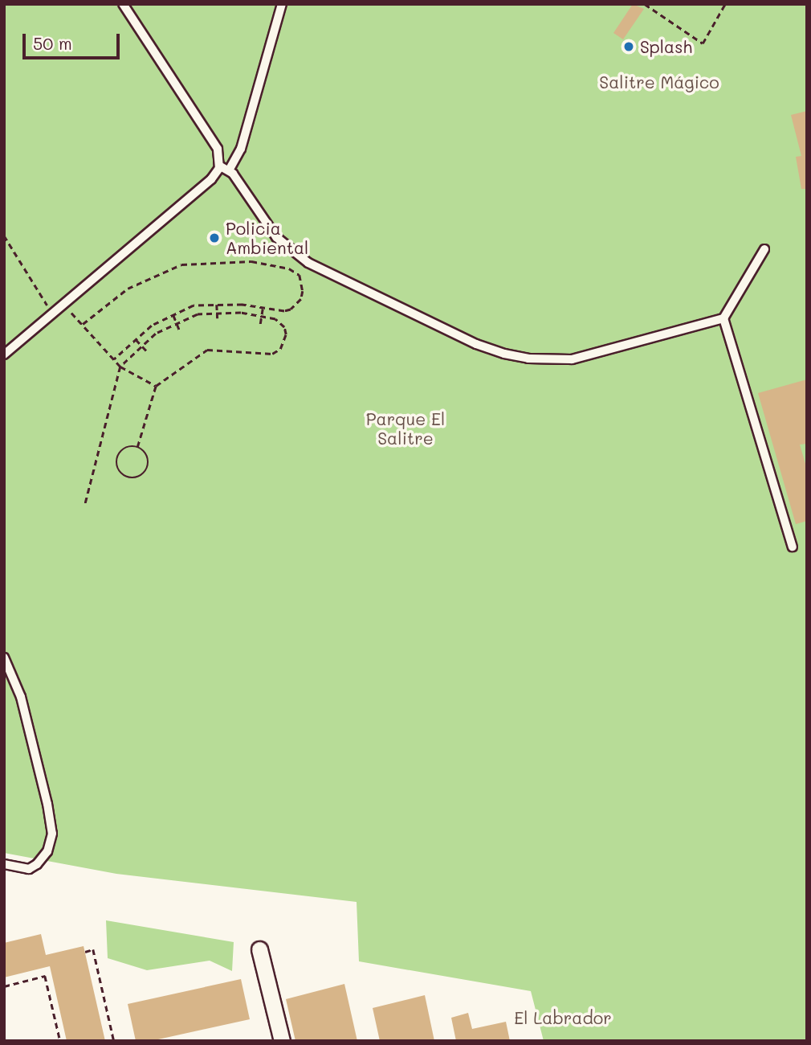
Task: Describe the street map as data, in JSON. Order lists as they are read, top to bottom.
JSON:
{
  "parks": ["Salitre Mágico", "Parque El Salitre", "El Labrador"],
  "places": ["Splash", "Policia Ambiental"],
  "scale_bar": "50 m"
}
